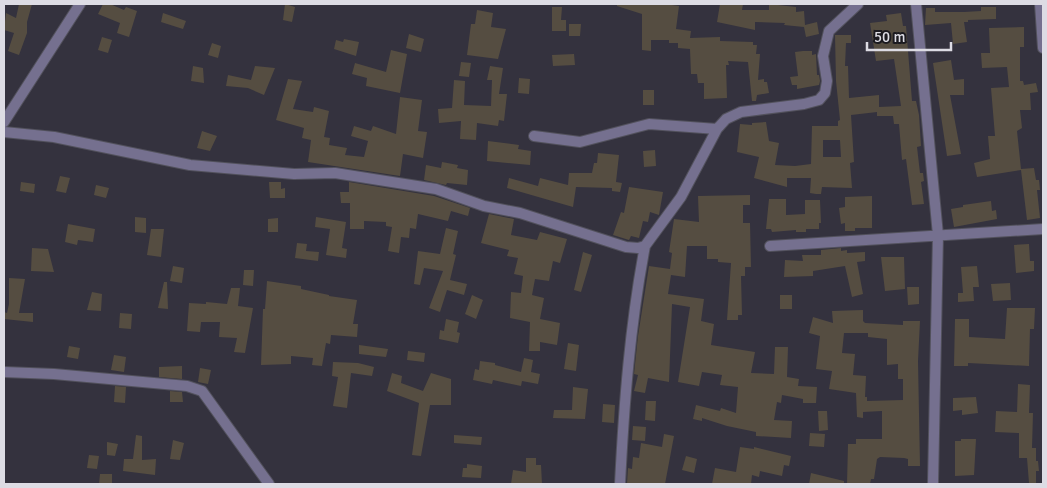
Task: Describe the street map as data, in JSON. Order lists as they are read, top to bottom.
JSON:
{
  "scale_bar": "50 m"
}
